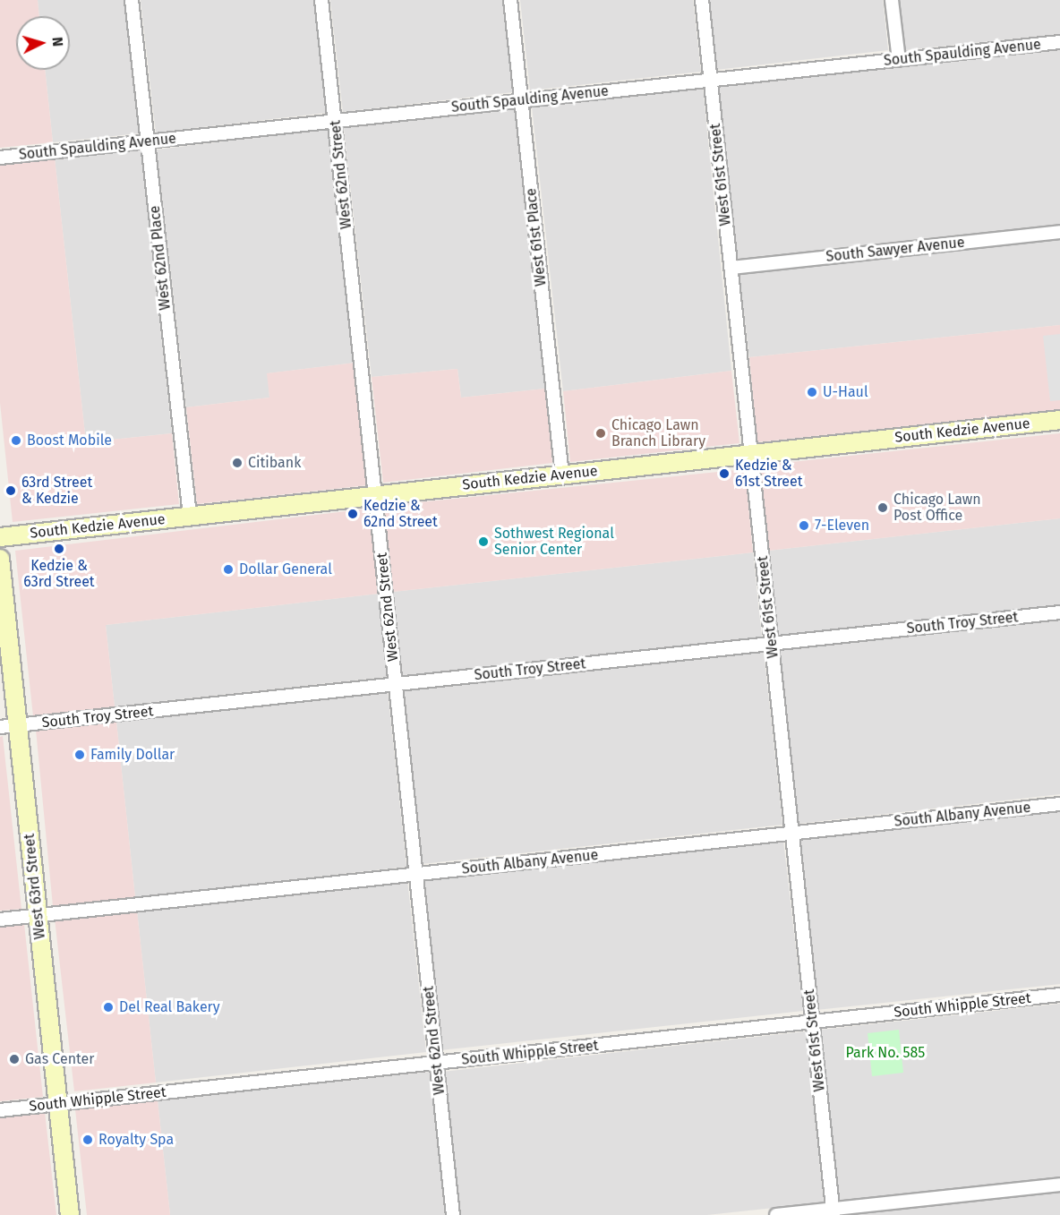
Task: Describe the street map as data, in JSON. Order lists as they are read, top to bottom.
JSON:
{
  "streets": {
    "main road": ["South Kedzie Avenue", "West 63rd Street"],
    "street": [
      "South Spaulding Avenue",
      "West 62nd Street",
      "West 61st Street",
      "West 61st Place",
      "South Sawyer Avenue",
      "West 62nd Place",
      "South Troy Street",
      "South Albany Avenue",
      "South Whipple Street"
    ]
  },
  "crossings": [
    ["South Spaulding Avenue", "West 62nd Street"],
    ["South Spaulding Avenue", "West 61st Street"],
    ["South Spaulding Avenue", "West 61st Place"],
    ["South Spaulding Avenue", "West 62nd Place"],
    ["West 62nd Street", "South Kedzie Avenue"],
    ["West 62nd Street", "South Troy Street"],
    ["West 62nd Street", "South Albany Avenue"],
    ["West 62nd Street", "South Whipple Street"],
    ["West 61st Street", "South Sawyer Avenue"],
    ["West 61st Street", "South Kedzie Avenue"],
    ["West 61st Street", "South Troy Street"],
    ["West 61st Street", "South Albany Avenue"],
    ["West 61st Street", "South Whipple Street"],
    ["West 61st Place", "South Kedzie Avenue"],
    ["West 62nd Place", "South Kedzie Avenue"],
    ["South Troy Street", "West 63rd Street"],
    ["South Albany Avenue", "West 63rd Street"],
    ["West 63rd Street", "South Whipple Street"]
  ],
  "parks": ["Park No. 585"],
  "places": [
    "U-Haul",
    "Chicago Lawn Branch Library",
    "Boost Mobile",
    "Citibank",
    "Kedzie & 61st Street",
    "63rd Street & Kedzie",
    "Chicago Lawn Post Office",
    "Kedzie & 62nd Street",
    "7-Eleven",
    "Sothwest Regional Senior Center",
    "Kedzie & 63rd Street",
    "Dollar General",
    "Family Dollar",
    "Del Real Bakery",
    "Gas Center",
    "Royalty Spa"
  ],
  "north": "right"
}
